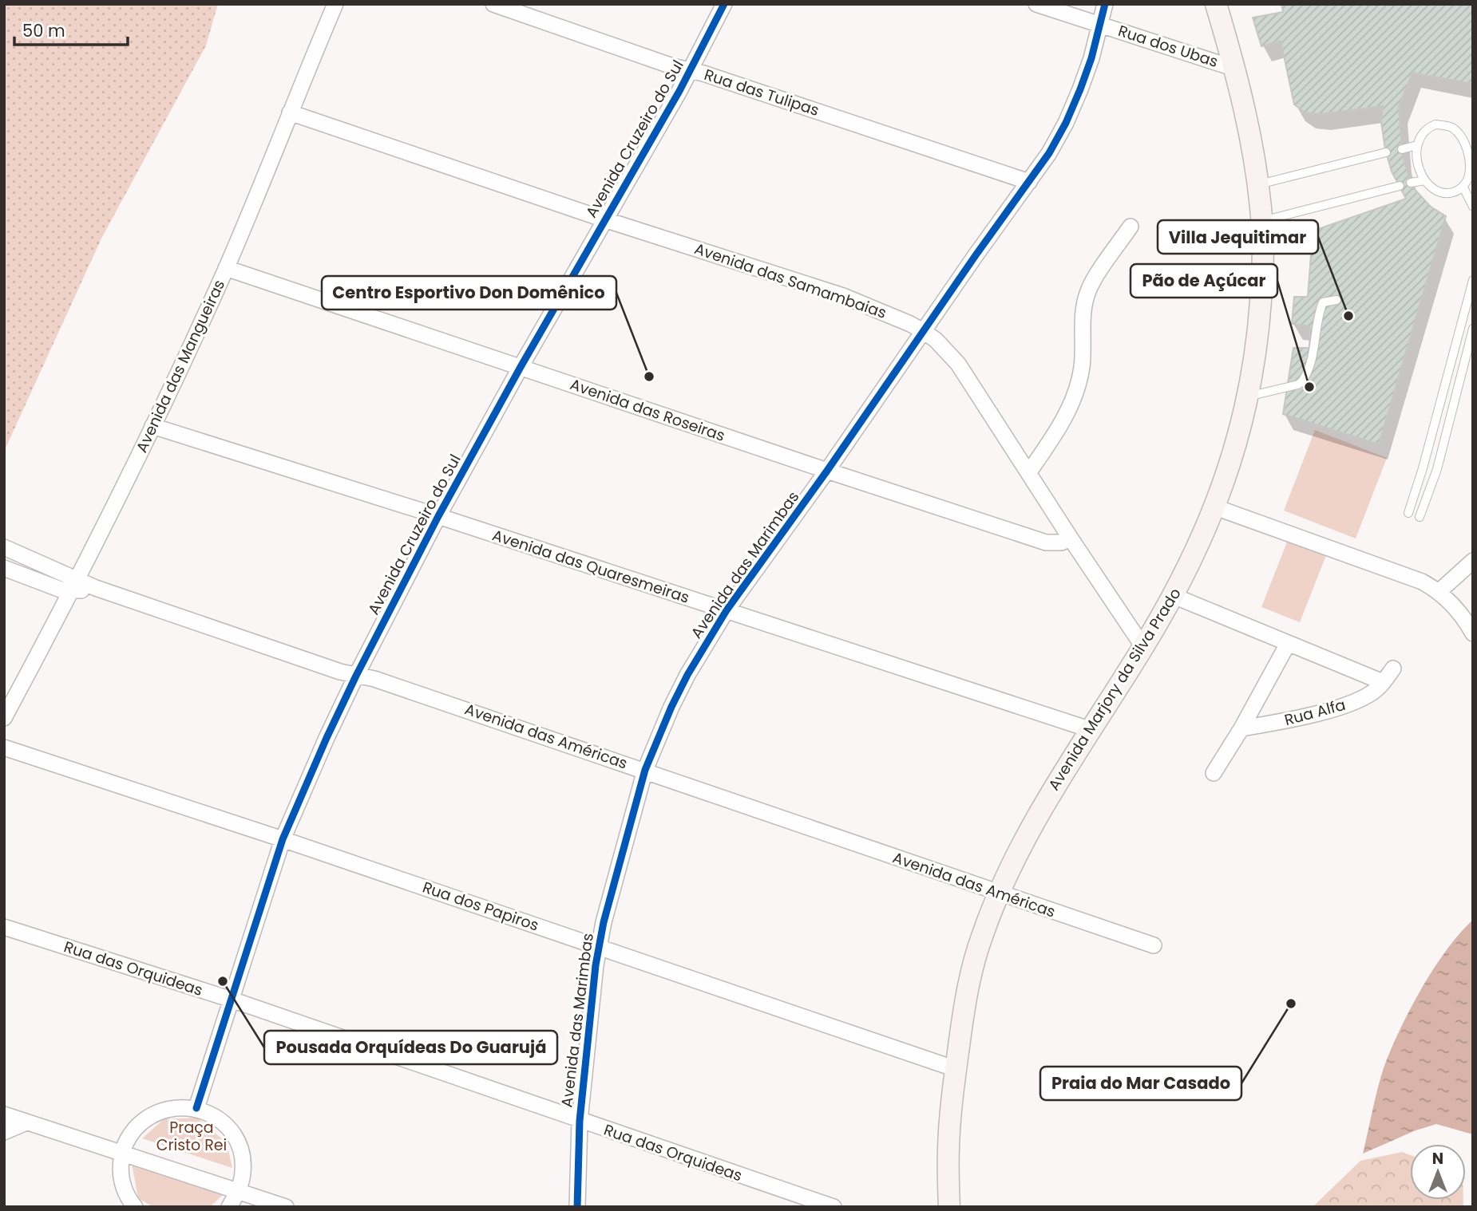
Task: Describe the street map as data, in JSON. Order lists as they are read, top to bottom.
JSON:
{
  "streets": {
    "main road": ["Avenida Marjory da Silva Prado"],
    "street": [
      "Rua dos Ubas",
      "Rua das Tulipas",
      "Avenida Cruzeiro do Sul",
      "Avenida das Samambaias",
      "Avenida das Mangueiras",
      "Avenida das Roseiras",
      "Avenida das Marimbas",
      "Avenida das Quaresmeiras",
      "Rua Alfa",
      "Avenida das Américas",
      "Rua dos Papiros",
      "Rua das Orquideas"
    ]
  },
  "crossings": [
    ["Rua dos Ubas", "Avenida das Marimbas"],
    ["Rua dos Ubas", "Avenida Marjory da Silva Prado"],
    ["Rua das Tulipas", "Avenida Cruzeiro do Sul"],
    ["Rua das Tulipas", "Avenida das Marimbas"],
    ["Avenida Cruzeiro do Sul", "Avenida das Samambaias"],
    ["Avenida Cruzeiro do Sul", "Avenida das Roseiras"],
    ["Avenida Cruzeiro do Sul", "Avenida das Quaresmeiras"],
    ["Avenida Cruzeiro do Sul", "Avenida das Américas"],
    ["Avenida Cruzeiro do Sul", "Rua dos Papiros"],
    ["Avenida Cruzeiro do Sul", "Rua das Orquideas"],
    ["Avenida das Samambaias", "Avenida das Mangueiras"],
    ["Avenida das Samambaias", "Avenida das Roseiras"],
    ["Avenida das Samambaias", "Avenida das Marimbas"],
    ["Avenida das Samambaias", "Avenida Marjory da Silva Prado"],
    ["Avenida das Mangueiras", "Avenida das Roseiras"],
    ["Avenida das Mangueiras", "Avenida das Quaresmeiras"],
    ["Avenida das Mangueiras", "Avenida das Américas"],
    ["Avenida das Roseiras", "Avenida das Marimbas"],
    ["Avenida das Marimbas", "Avenida das Quaresmeiras"],
    ["Avenida das Marimbas", "Avenida das Américas"],
    ["Avenida das Marimbas", "Rua dos Papiros"],
    ["Avenida das Marimbas", "Rua das Orquideas"],
    ["Avenida das Quaresmeiras", "Avenida Marjory da Silva Prado"],
    ["Avenida Marjory da Silva Prado", "Avenida das Américas"],
    ["Avenida Marjory da Silva Prado", "Rua dos Papiros"]
  ],
  "parks": ["Praça Cristo Rei"],
  "places": [
    "Villa Jequitimar",
    "Centro Esportivo Don Domênico",
    "Pão de Açúcar",
    "Pousada Orquídeas Do Guarujá",
    "Praia do Mar Casado"
  ],
  "scale_bar": "50 m",
  "north": "top"
}
